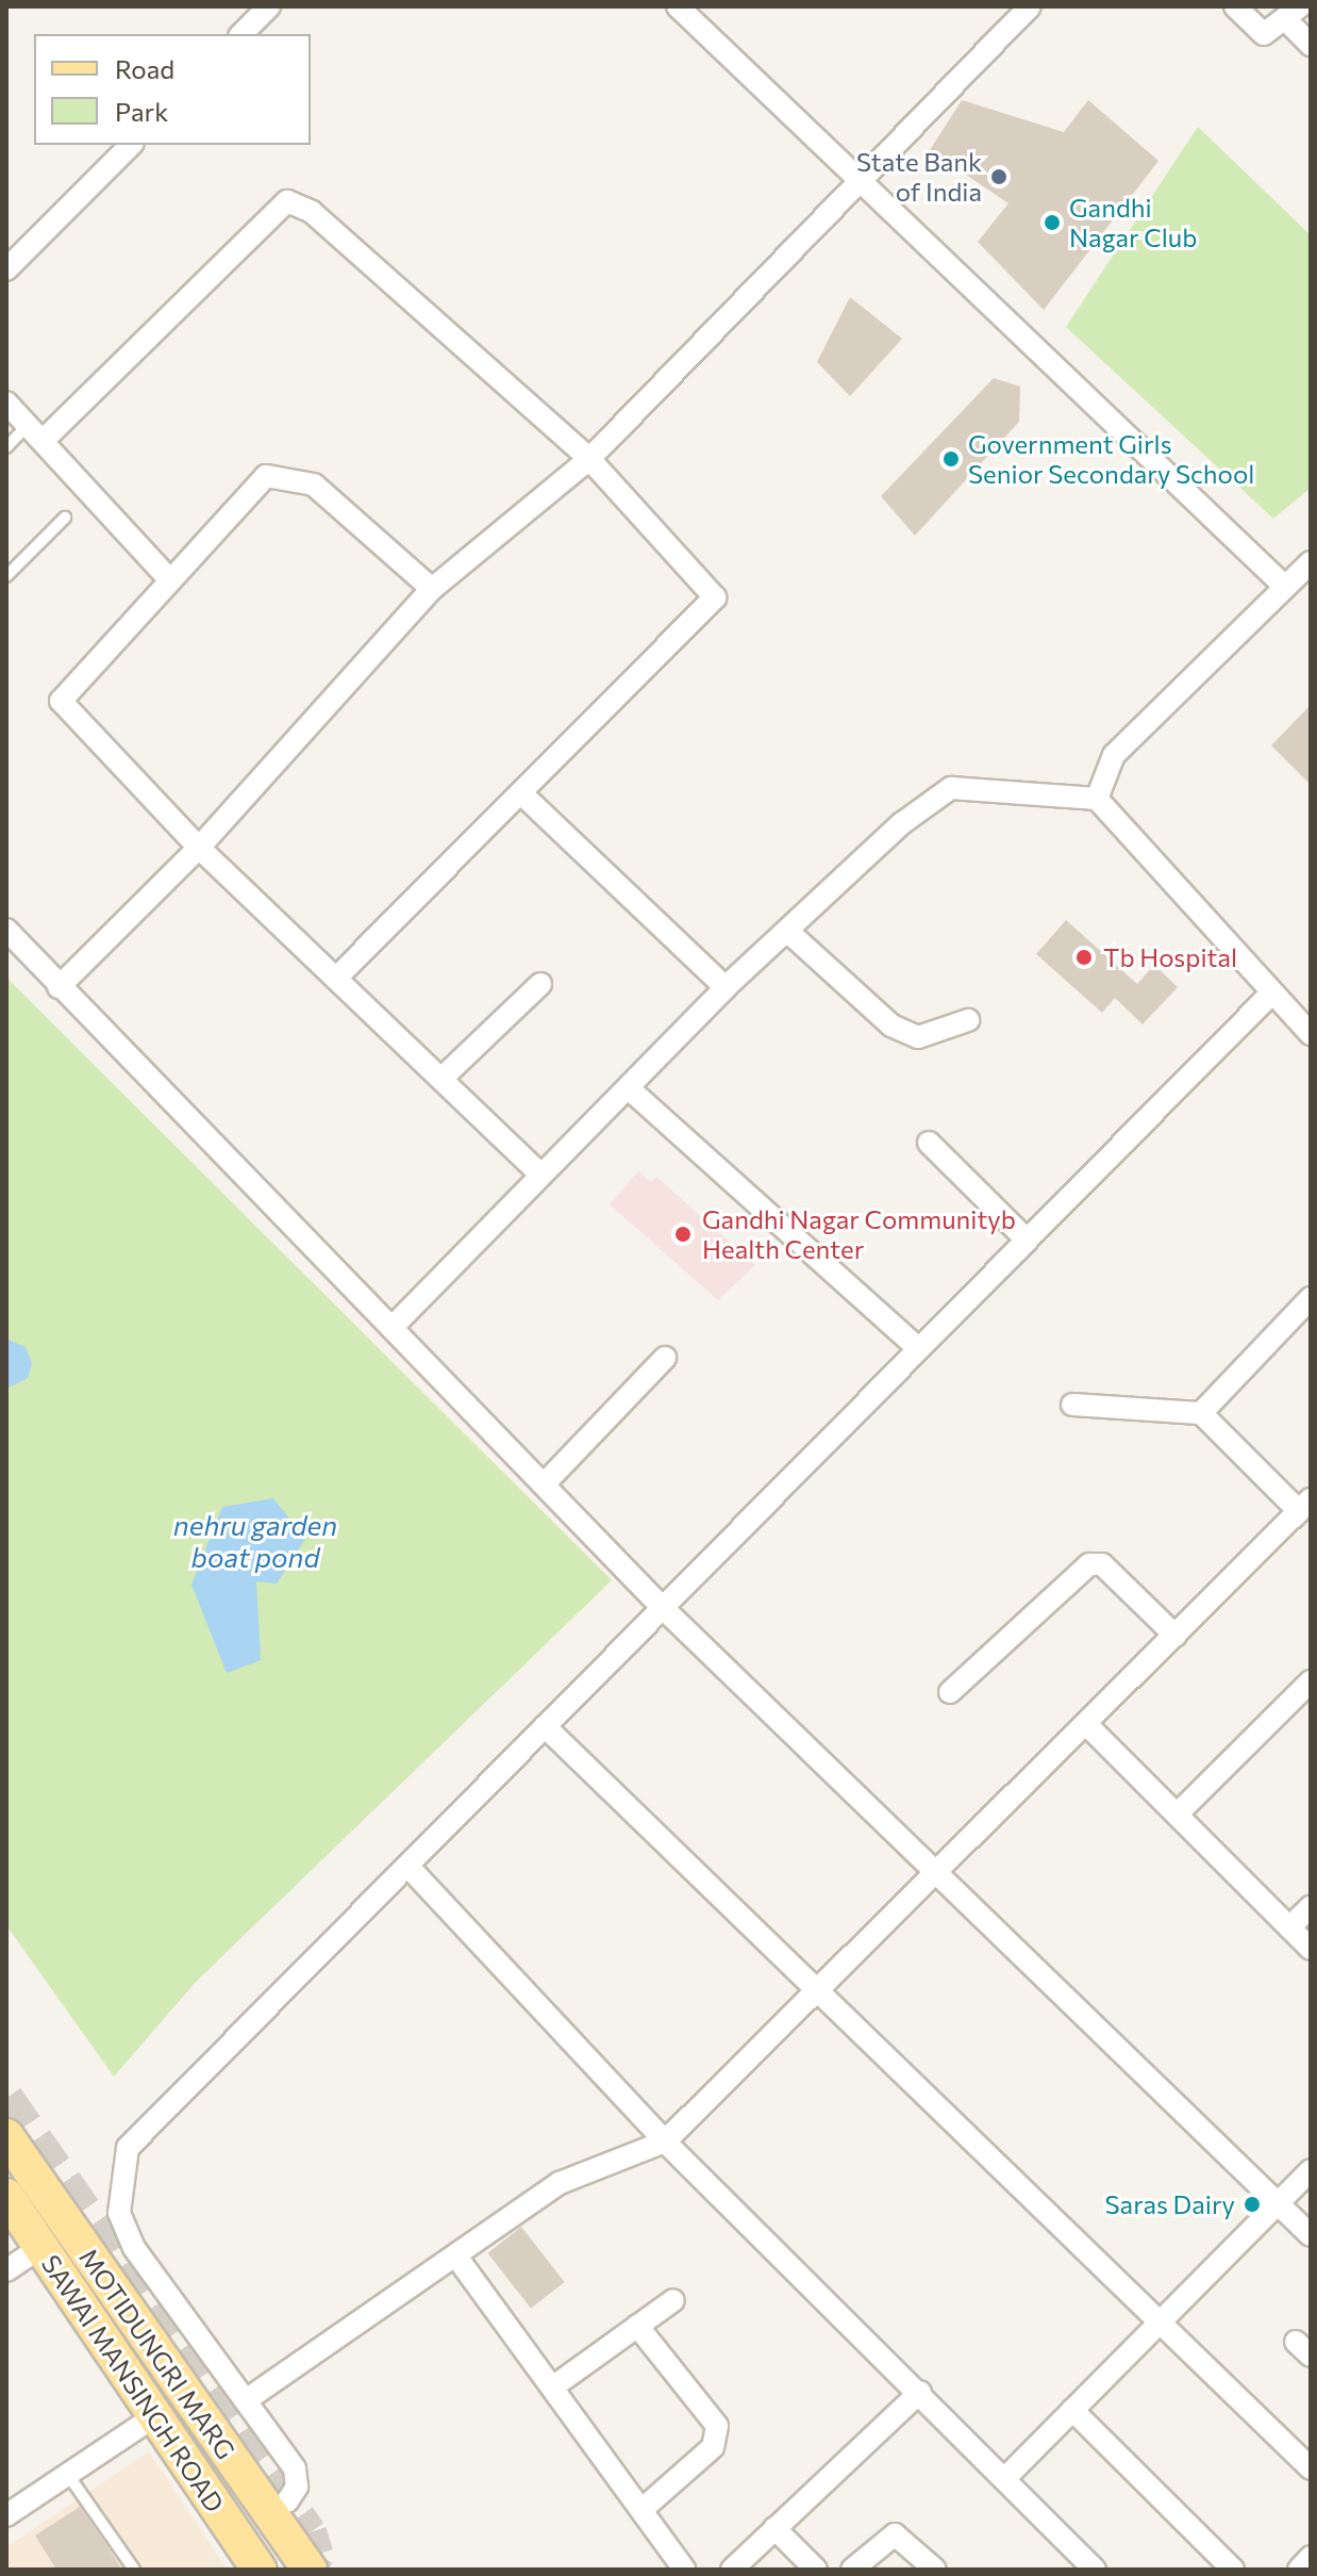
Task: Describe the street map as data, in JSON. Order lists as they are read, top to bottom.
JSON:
{
  "streets": {
    "main road": ["MOTIDUNGRI MARG", "SAWAI MANSINGH ROAD"]
  },
  "water": ["nehru garden boat pond"],
  "places": [
    "State Bank of India",
    "Gandhi Nagar Club",
    "Government Girls Senior Secondary School",
    "Tb Hospital",
    "Gandhi Nagar Communityb Health Center",
    "Saras Dairy"
  ],
  "legend": ["Road", "Park"]
}
